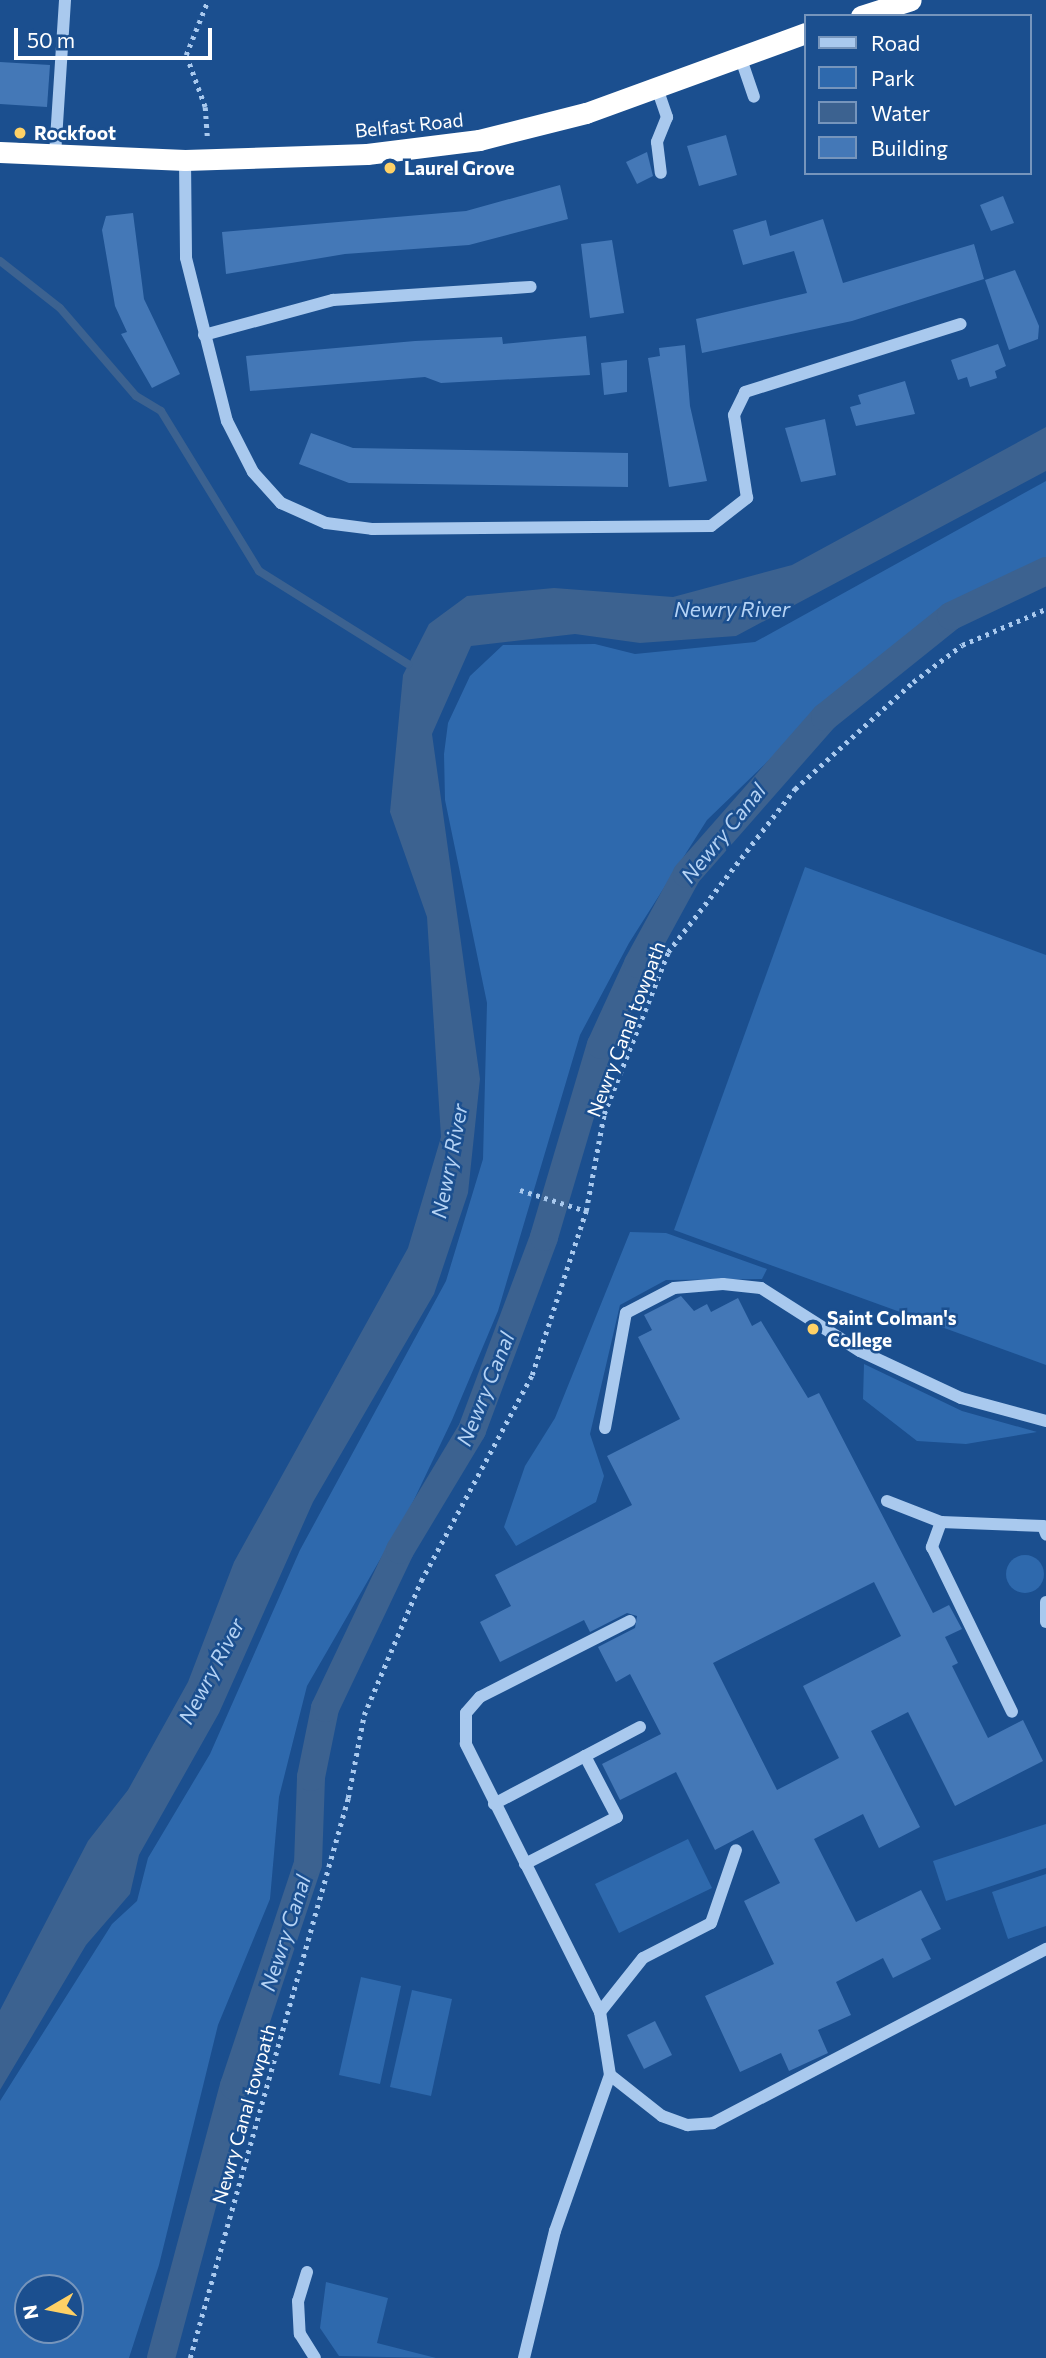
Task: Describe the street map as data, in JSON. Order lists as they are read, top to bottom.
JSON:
{
  "streets": {
    "highway": ["Belfast Road"],
    "path": ["Newry Canal towpath"]
  },
  "water": ["Newry River", "Newry Canal"],
  "places": ["Rockfoot", "Laurel Grove", "Saint Colman's College"],
  "legend": [
    "Road",
    "Park",
    "Water",
    "Building"
  ],
  "scale_bar": "50 m",
  "north": "left"
}
